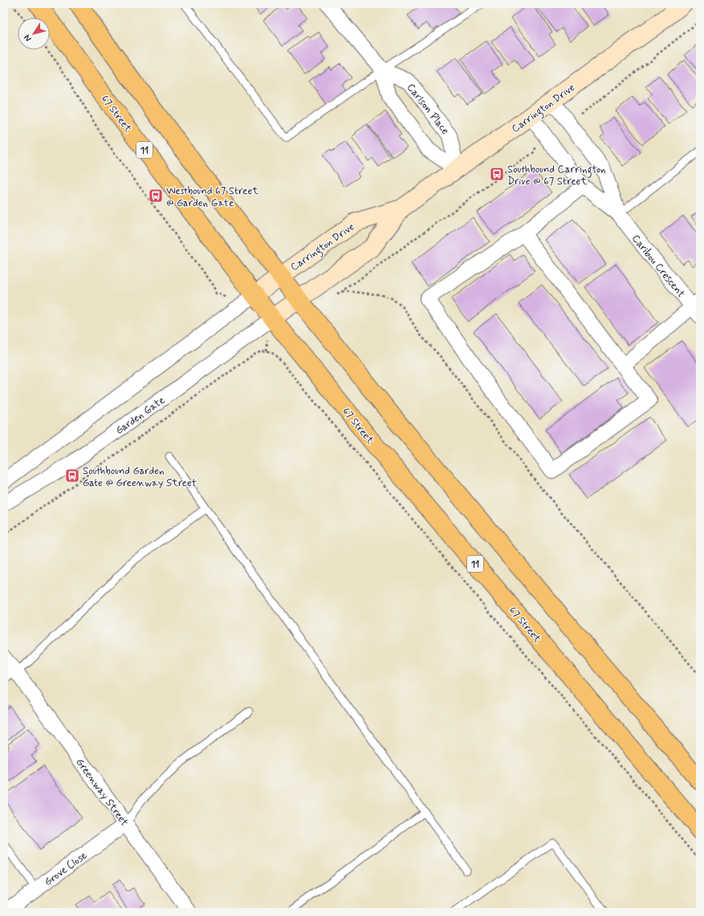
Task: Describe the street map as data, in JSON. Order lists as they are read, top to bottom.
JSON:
{
  "streets": {
    "main road": ["67 Street", "11"],
    "street": [
      "Carrington Drive",
      "Carlson Place",
      "Caribou Crescent",
      "Garden Gate",
      "Greenway Street",
      "Grove Close"
    ]
  },
  "crossings": [
    ["Carrington Drive", "Carlson Place"],
    ["Carrington Drive", "67 Street"],
    ["Carrington Drive", "Caribou Crescent"],
    ["Carrington Drive", "Garden Gate"],
    ["67 Street", "Garden Gate"],
    ["Greenway Street", "Grove Close"]
  ],
  "places": {
    "bus stop": ["Southbound Carrington Drive @ 67 Street", "Westbound 67 Street @ Garden Gate", "Southbound Garden Gate @ Greenway Street"]
  },
  "north": "bottom left"
}
